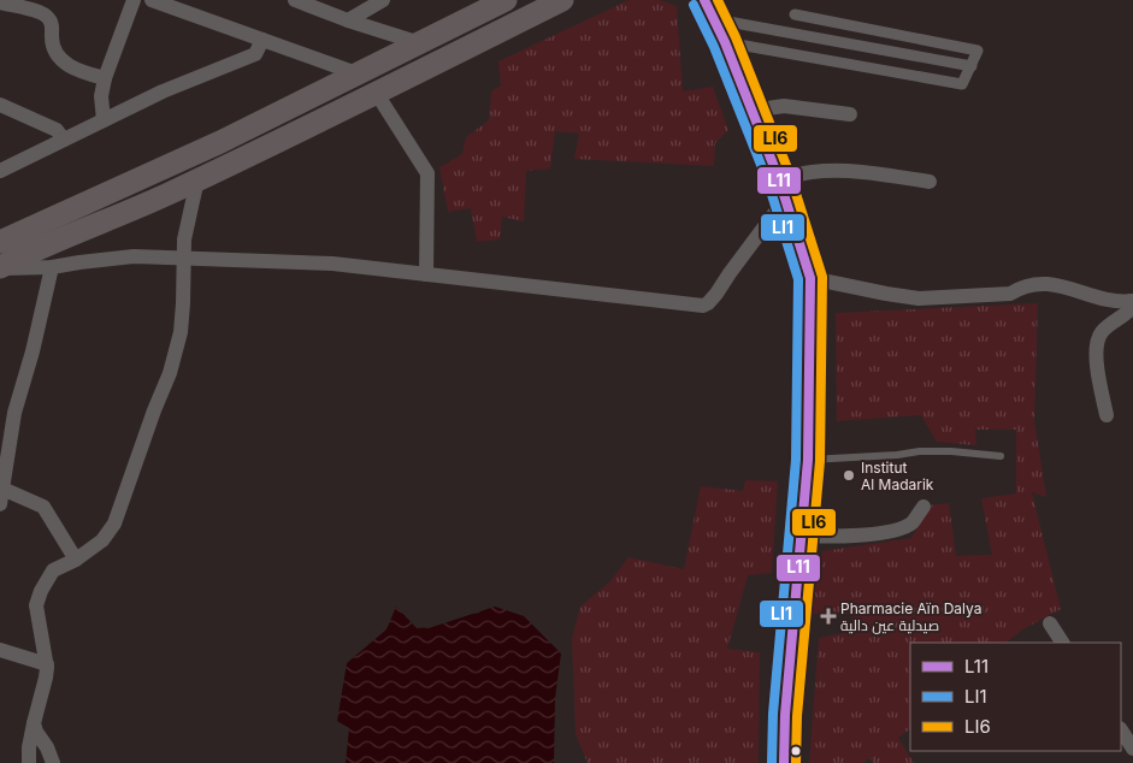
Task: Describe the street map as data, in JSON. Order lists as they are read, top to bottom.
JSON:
{
  "places": {
    "other": ["Institut Al Madarik"],
    "health": ["Pharmacie Aïn Dalya صيدلية عين دالية"]
  },
  "lines": ["transit line L11", "transit line LI6", "transit line LI1"],
  "legend": ["L11", "LI1", "LI6"]
}
